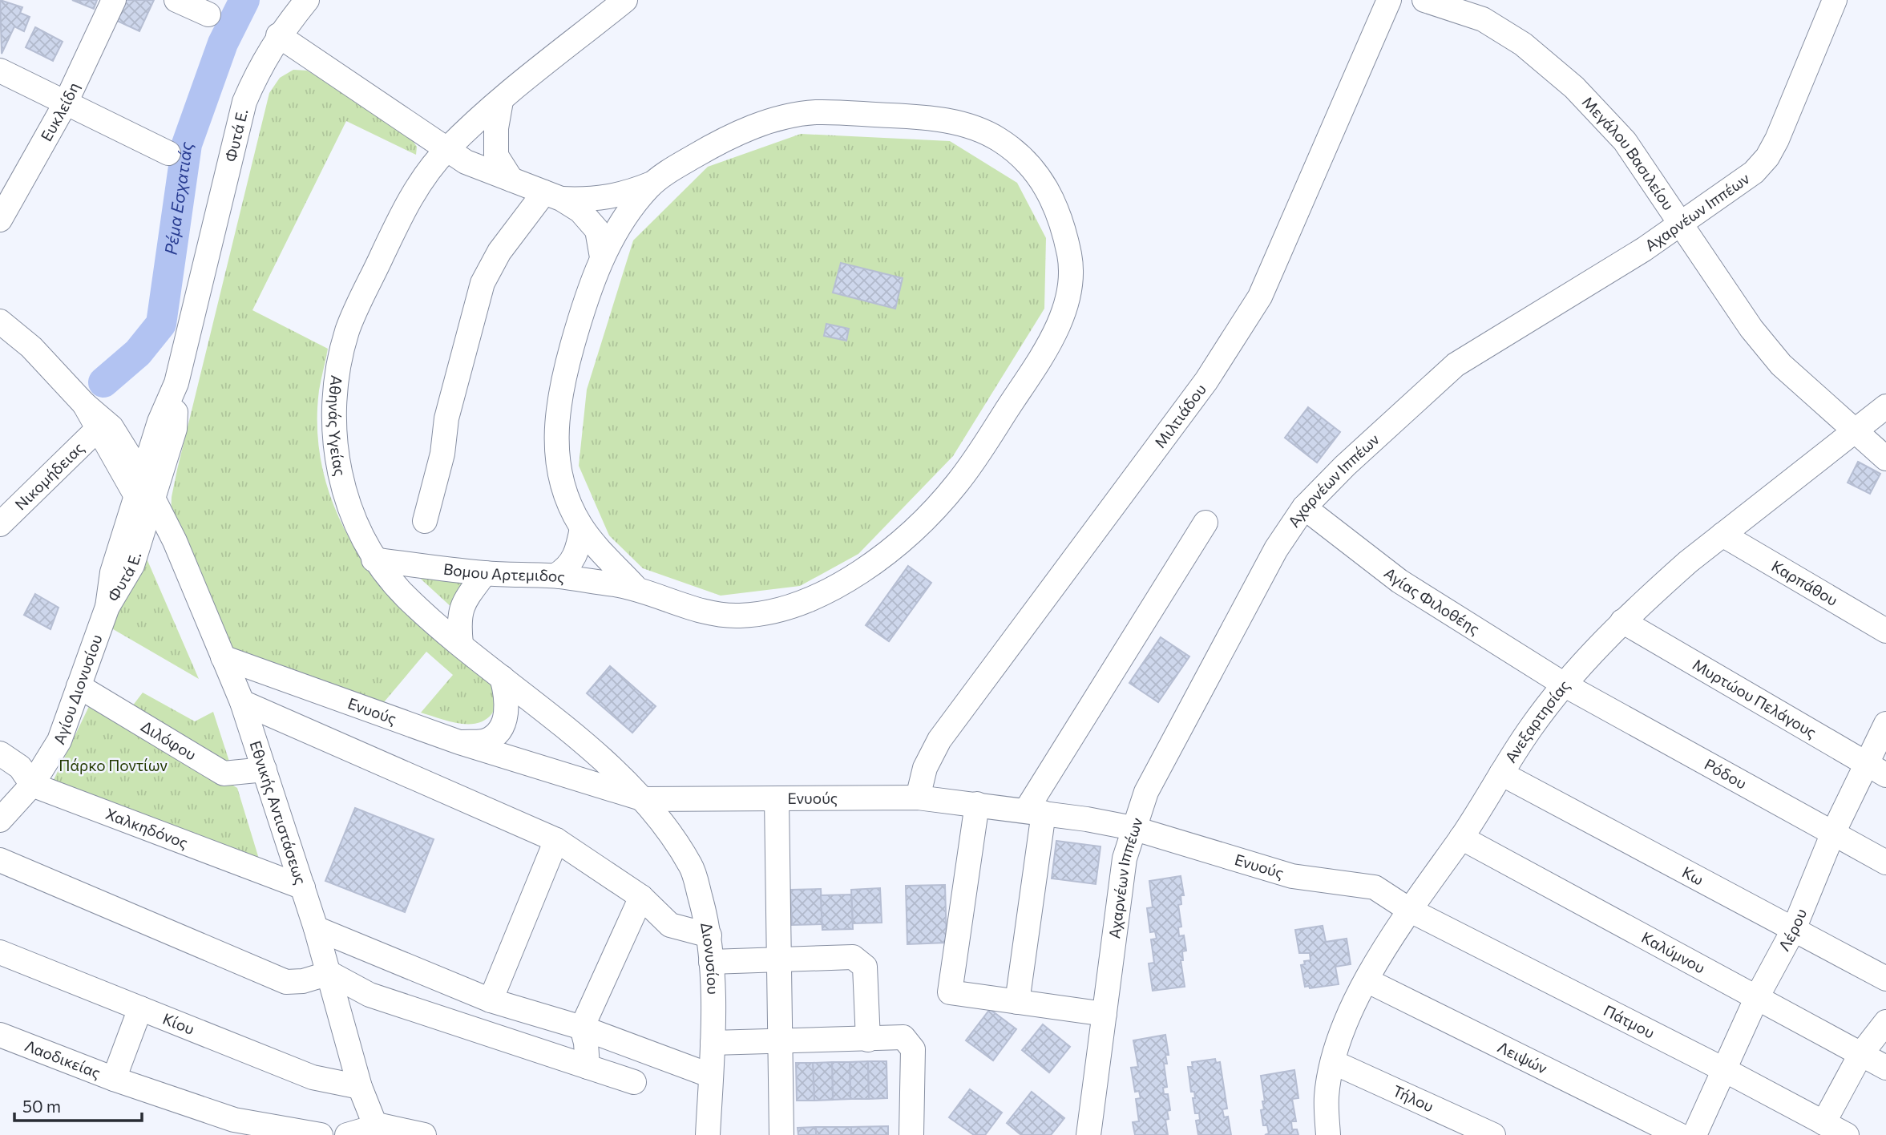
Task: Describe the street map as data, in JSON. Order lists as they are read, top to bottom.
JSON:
{
  "streets": {
    "street": [
      "Ευκλείδη",
      "Φυτά Ε.",
      "Μεγάλου Βασιλείου",
      "Αχαρνέων Ιππέων",
      "Μιλτιάδου",
      "Αθηνάς Υγείας",
      "Νικομήδειας",
      "Βομου Αρτεμιδος",
      "Καρπάθου",
      "Αγίας Φιλοθέης",
      "Αγίου Διονυσίου",
      "Μυρτώου Πελάγους",
      "Ενυούς",
      "Ανεξαρτησίας",
      "Διλόφου",
      "Ρόδου",
      "Εθνικής Αντιστάσεως",
      "Χαλκηδόνος",
      "Κω",
      "Λέρου",
      "Καλύμνου",
      "Διονυσίου",
      "Πάτμου",
      "Κίου",
      "Λειψών",
      "Λαοδικείας",
      "Τήλου"
    ]
  },
  "crossings": [
    ["Φυτά Ε.", "Αγίου Διονυσίου"],
    ["Φυτά Ε.", "Εθνικής Αντιστάσεως"],
    ["Μεγάλου Βασιλείου", "Αχαρνέων Ιππέων"],
    ["Μεγάλου Βασιλείου", "Ανεξαρτησίας"],
    ["Αχαρνέων Ιππέων", "Αγίας Φιλοθέης"],
    ["Αχαρνέων Ιππέων", "Ενυούς"],
    ["Μιλτιάδου", "Ενυούς"],
    ["Αθηνάς Υγείας", "Βομου Αρτεμιδος"],
    ["Αθηνάς Υγείας", "Ενυούς"],
    ["Αθηνάς Υγείας", "Διονυσίου"],
    ["Νικομήδειας", "Εθνικής Αντιστάσεως"],
    ["Καρπάθου", "Ανεξαρτησίας"],
    ["Αγίας Φιλοθέης", "Ανεξαρτησίας"],
    ["Αγίας Φιλοθέης", "Ρόδου"],
    ["Αγίου Διονυσίου", "Διλόφου"],
    ["Αγίου Διονυσίου", "Χαλκηδόνος"],
    ["Μυρτώου Πελάγους", "Ανεξαρτησίας"],
    ["Μυρτώου Πελάγους", "Λέρου"],
    ["Ενυούς", "Ανεξαρτησίας"],
    ["Ενυούς", "Εθνικής Αντιστάσεως"],
    ["Ενυούς", "Διονυσίου"],
    ["Ενυούς", "Πάτμου"],
    ["Ανεξαρτησίας", "Ρόδου"],
    ["Ανεξαρτησίας", "Κω"],
    ["Ανεξαρτησίας", "Καλύμνου"],
    ["Ανεξαρτησίας", "Πάτμου"],
    ["Ανεξαρτησίας", "Λειψών"],
    ["Ανεξαρτησίας", "Τήλου"],
    ["Διλόφου", "Εθνικής Αντιστάσεως"],
    ["Ρόδου", "Λέρου"],
    ["Εθνικής Αντιστάσεως", "Χαλκηδόνος"],
    ["Εθνικής Αντιστάσεως", "Κίου"],
    ["Κω", "Λέρου"],
    ["Λέρου", "Καλύμνου"],
    ["Λέρου", "Πάτμου"]
  ],
  "water": ["Ρέμα Εσχατιάς"],
  "parks": ["Πάρκο Ποντίων"],
  "scale_bar": "50 m"
}
